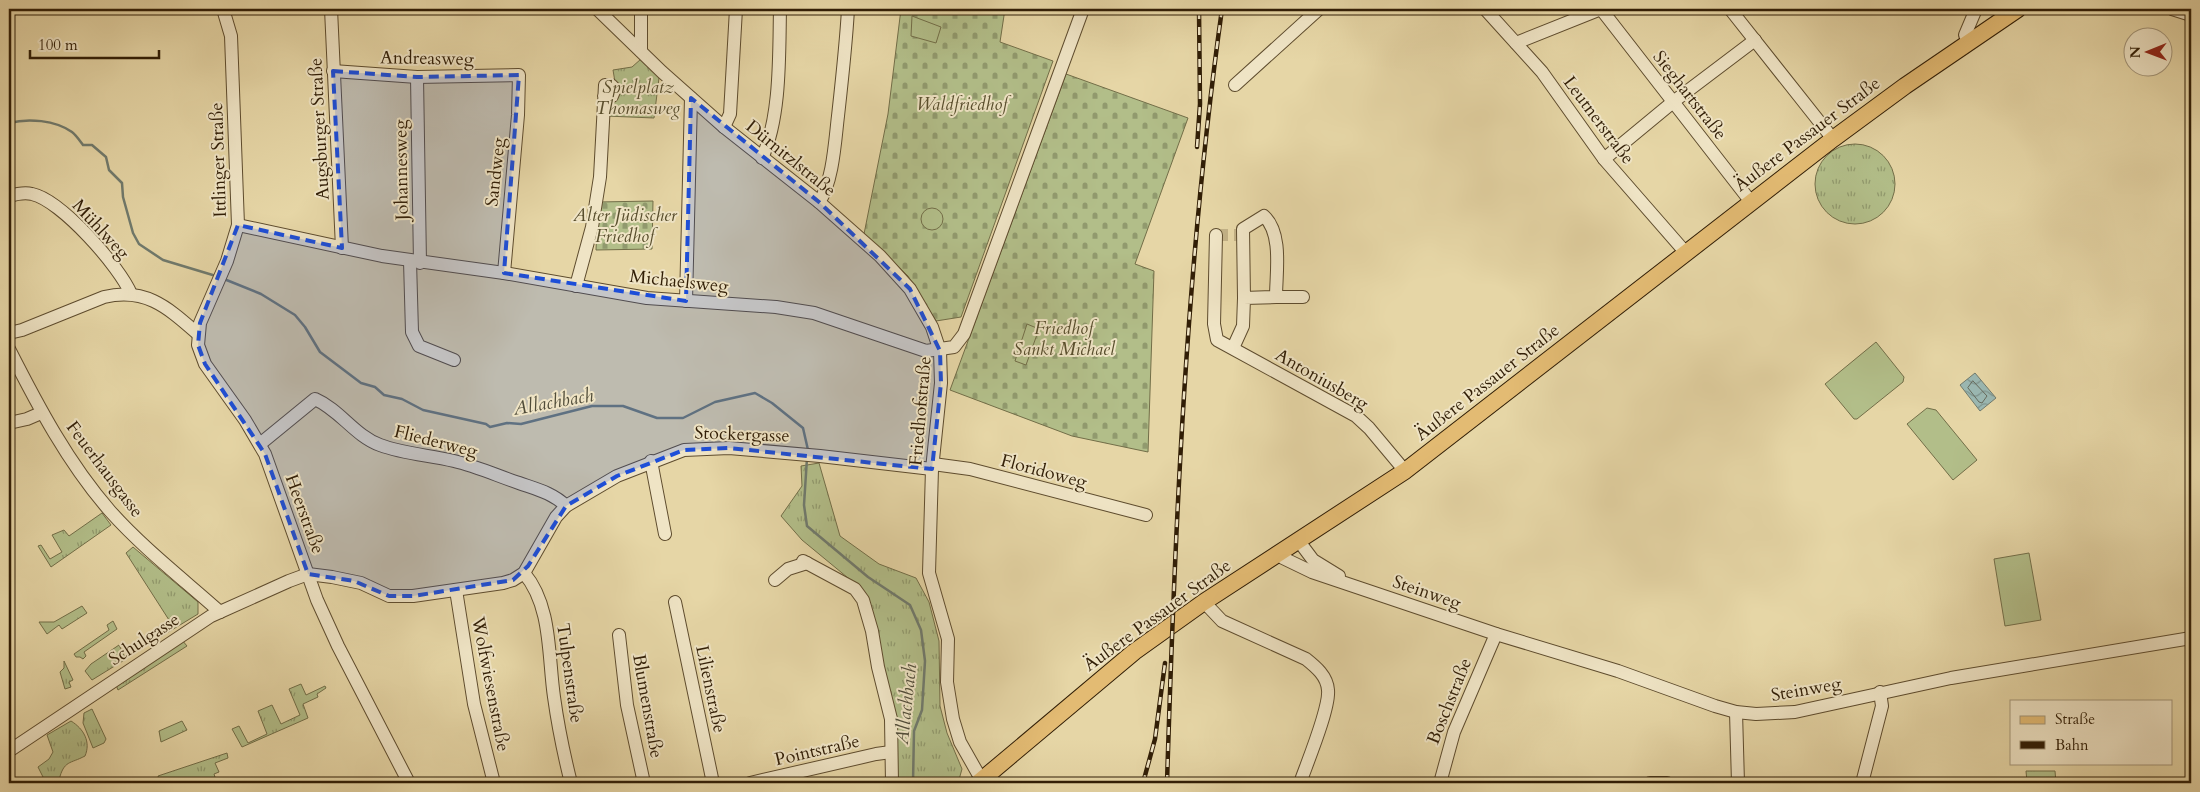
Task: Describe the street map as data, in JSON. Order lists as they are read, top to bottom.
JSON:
{
  "streets": {
    "main road": ["Äußere Passauer Straße"],
    "street": [
      "Andreasweg",
      "Sieghartstraße",
      "Leutnerstraße",
      "Augsburger Straße",
      "Dürnitzlstraße",
      "Ittlinger Straße",
      "Johannesweg",
      "Sandweg",
      "Mühlweg",
      "Michaelsweg",
      "Antoniusberg",
      "Friedhofstraße",
      "Stockergasse",
      "Fliederweg",
      "Feuerhausgasse",
      "Floridoweg",
      "Heerstraße",
      "Steinweg",
      "Schulgasse",
      "Tulpenstraße",
      "Wolfwiesenstraße",
      "Lilienstraße",
      "Boschstraße",
      "Blumenstraße",
      "Pointstraße"
    ]
  },
  "crossings": [
    ["Andreasweg", "Augsburger Straße"],
    ["Andreasweg", "Johannesweg"],
    ["Andreasweg", "Sandweg"],
    ["Sieghartstraße", "Äußere Passauer Straße"],
    ["Leutnerstraße", "Äußere Passauer Straße"],
    ["Augsburger Straße", "Michaelsweg"],
    ["Äußere Passauer Straße", "Antoniusberg"],
    ["Äußere Passauer Straße", "Friedhofstraße"],
    ["Äußere Passauer Straße", "Steinweg"],
    ["Dürnitzlstraße", "Michaelsweg"],
    ["Dürnitzlstraße", "Friedhofstraße"],
    ["Ittlinger Straße", "Michaelsweg"],
    ["Ittlinger Straße", "Heerstraße"],
    ["Johannesweg", "Michaelsweg"],
    ["Sandweg", "Michaelsweg"],
    ["Michaelsweg", "Friedhofstraße"],
    ["Friedhofstraße", "Stockergasse"],
    ["Friedhofstraße", "Floridoweg"],
    ["Stockergasse", "Fliederweg"],
    ["Stockergasse", "Floridoweg"],
    ["Stockergasse", "Tulpenstraße"],
    ["Fliederweg", "Heerstraße"],
    ["Feuerhausgasse", "Schulgasse"],
    ["Heerstraße", "Schulgasse"],
    ["Steinweg", "Boschstraße"]
  ],
  "water": ["Allachbach"],
  "parks": [
    "Spielplatz Thomasweg",
    "Waldfriedhof",
    "Alter Jüdischer Friedhof",
    "Friedhof Sankt Michael"
  ],
  "legend": ["Straße", "Bahn"],
  "scale_bar": "100 m",
  "north": "left"
}
